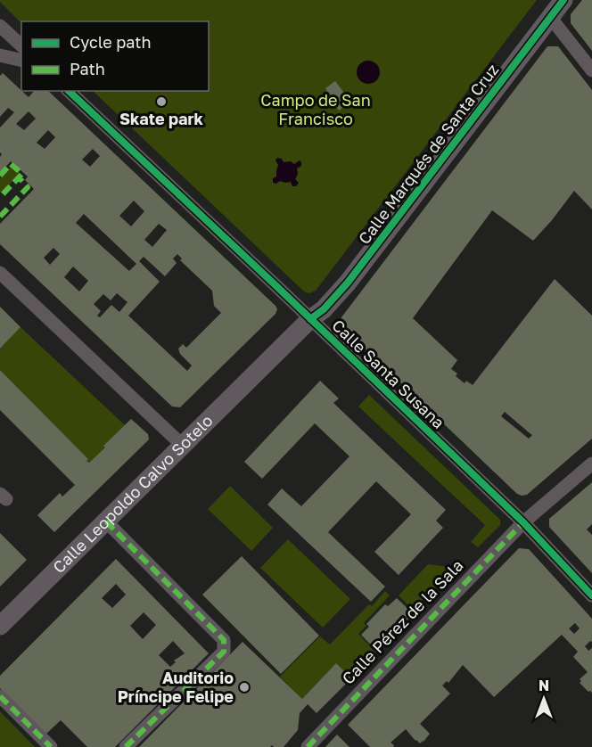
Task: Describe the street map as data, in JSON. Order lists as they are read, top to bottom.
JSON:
{
  "streets": {
    "street": [
      "Calle Marqués de Santa Cruz",
      "Calle Santa Susana",
      "Calle Leopoldo Calvo Sotelo",
      "Calle Pérez de la Sala"
    ]
  },
  "crossings": [
    ["Calle Marqués de Santa Cruz", "Calle Santa Susana"],
    ["Calle Marqués de Santa Cruz", "Calle Leopoldo Calvo Sotelo"],
    ["Calle Santa Susana", "Calle Pérez de la Sala"]
  ],
  "parks": ["Campo de San Francisco"],
  "places": ["Skate park", "Auditorio Príncipe Felipe"],
  "legend": ["Cycle path", "Path"],
  "north": "top"
}
